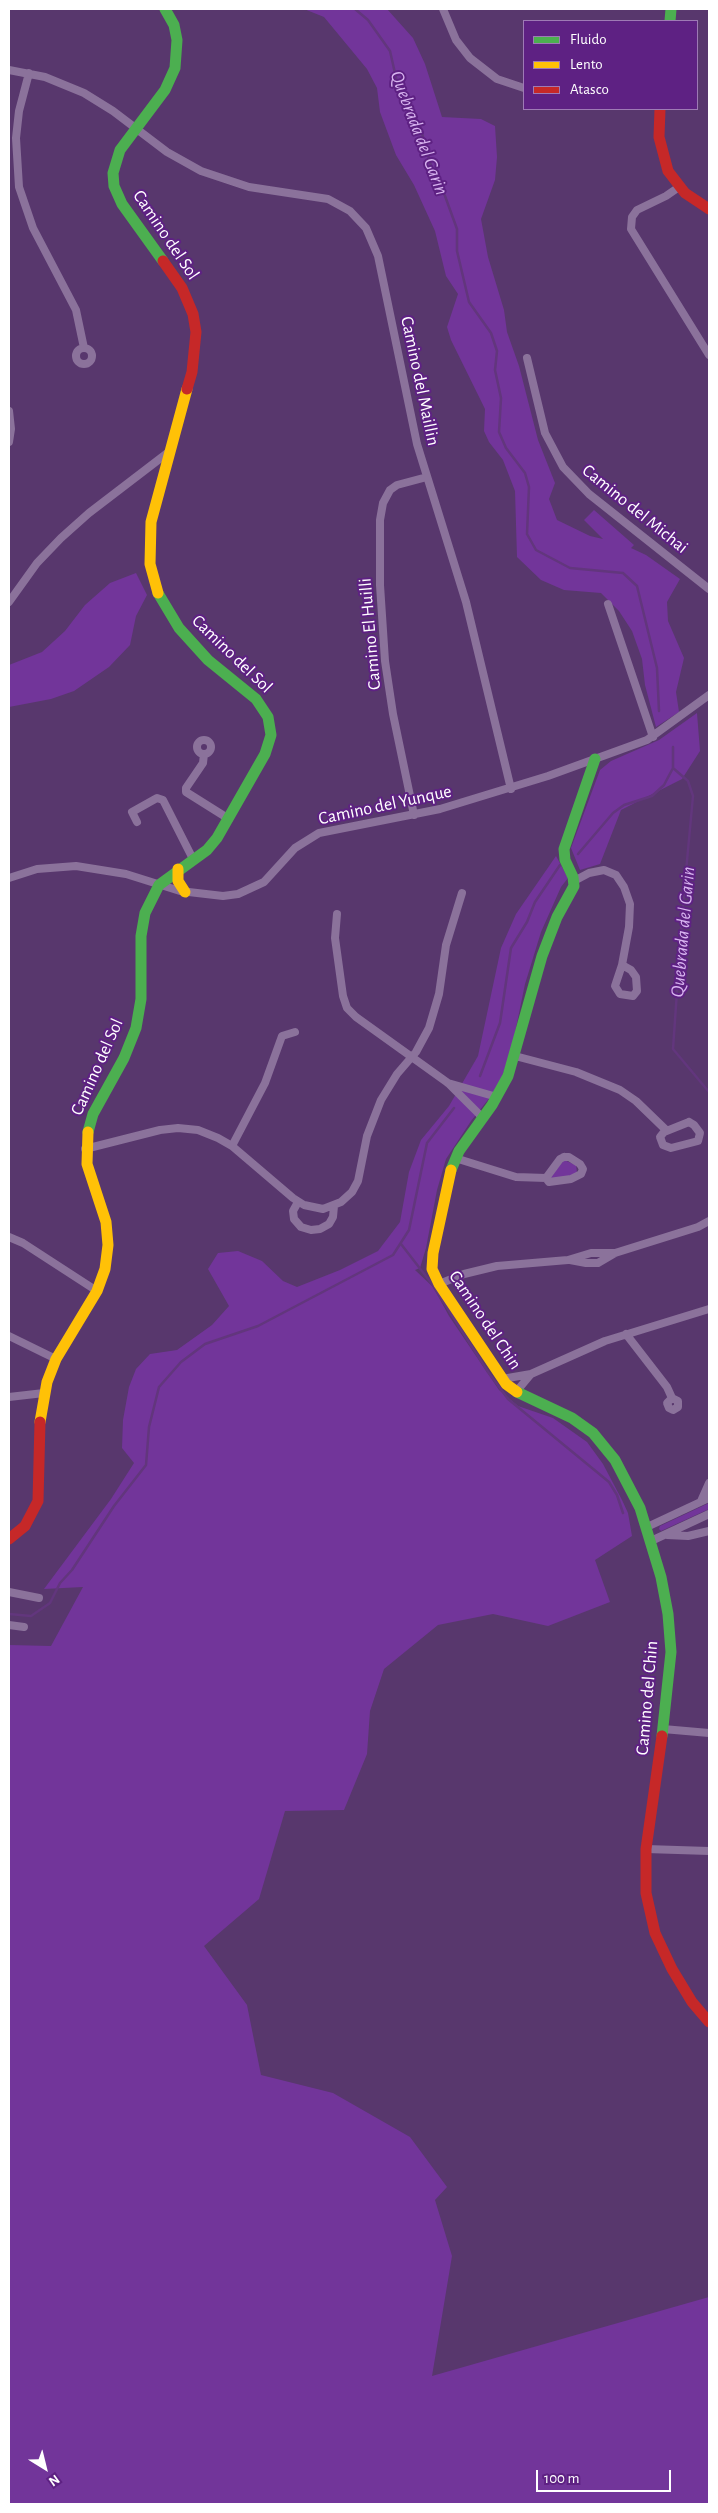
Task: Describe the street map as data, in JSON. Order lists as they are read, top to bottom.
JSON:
{
  "streets": {
    "street": [
      "Camino del Sol",
      "Camino del Maillin",
      "Camino del Michai",
      "Camino El Huilli",
      "Camino del Yunque",
      "Camino del Chin"
    ]
  },
  "crossings": [
    ["Camino del Sol", "Camino del Maillin"],
    ["Camino del Sol", "Camino del Yunque"],
    ["Camino del Maillin", "Camino El Huilli"],
    ["Camino del Maillin", "Camino del Yunque"],
    ["Camino El Huilli", "Camino del Yunque"]
  ],
  "water": ["Quebrada del Garin"],
  "legend": ["Fluido", "Lento", "Atasco"],
  "scale_bar": "100 m",
  "north": "bottom right"
}
